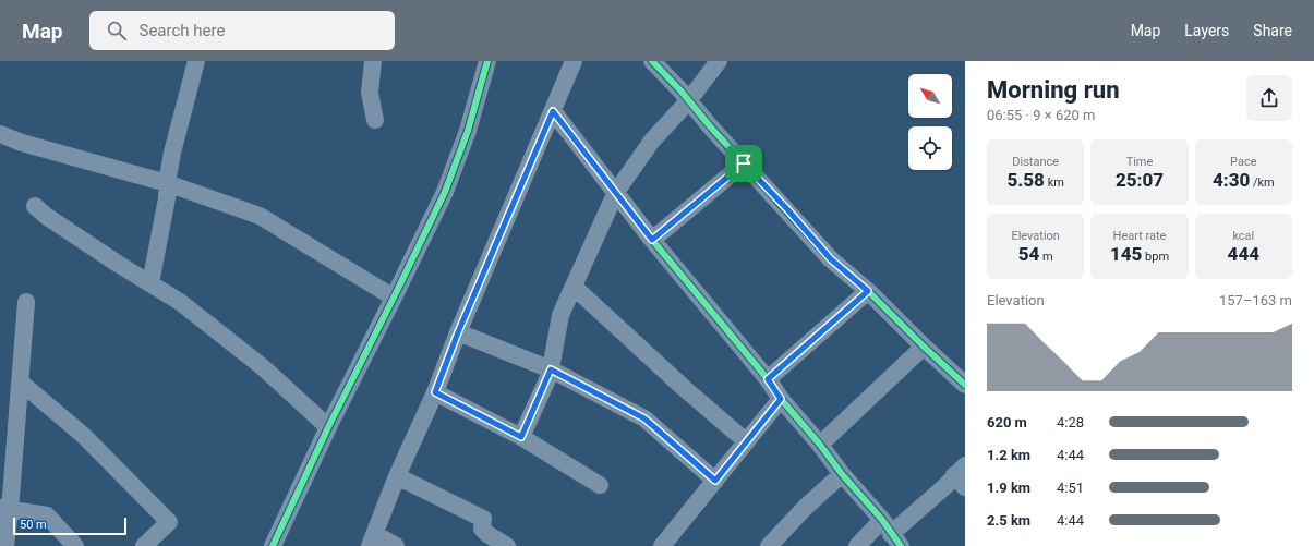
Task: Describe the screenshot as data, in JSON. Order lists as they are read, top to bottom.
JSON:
{
  "scale_bar": "50 m",
  "north": "top left",
  "page": {
    "header": "Map",
    "search": "Search here",
    "nav": ["Map", "Layers", "Share"],
    "heading": ["Morning run", "06:55 · 9 × 620 m"],
    "stats": [
      ["Distance", "5.58 km"],
      ["Time", "25:07"],
      ["Pace", "4:30 /km"],
      ["Elevation", "54 m"],
      ["Heart rate", "145 bpm"],
      ["kcal", "444"]
    ],
    "chart": ["Elevation", "157–163 m"],
    "list": [
      {
        "name": "620 m",
        "note": "4:28"
      },
      {
        "name": "1.2 km",
        "note": "4:44"
      },
      {
        "name": "1.9 km",
        "note": "4:51"
      },
      {
        "name": "2.5 km",
        "note": "4:44"
      }
    ],
    "scale": "50 m"
  }
}
